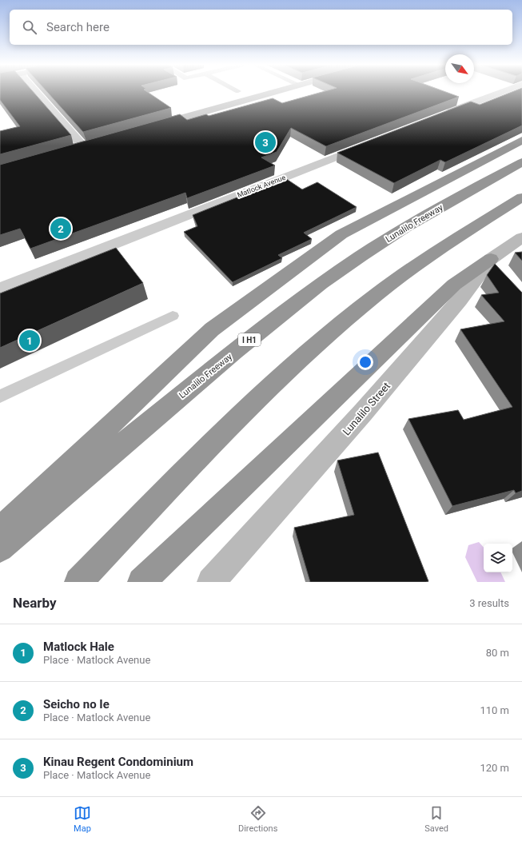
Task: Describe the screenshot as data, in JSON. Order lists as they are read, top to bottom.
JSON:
{
  "streets": {
    "highway": ["Lunalilo Freeway", "I H1"],
    "main road": ["Lunalilo Street"],
    "street": ["Matlock Avenue"]
  },
  "north": "bottom right",
  "page": {
    "search": "Search here",
    "pins": ["3", "2", "1"],
    "heading": ["Nearby", "3 results"],
    "list": [
      {
        "mark": "1",
        "name": "Matlock Hale",
        "note": "Place · Matlock Avenue",
        "value": "80 m"
      },
      {
        "mark": "2",
        "name": "Seicho no Ie",
        "note": "Place · Matlock Avenue",
        "value": "110 m"
      },
      {
        "mark": "3",
        "name": "Kinau Regent Condominium",
        "note": "Place · Matlock Avenue",
        "value": "120 m"
      }
    ],
    "nav": ["Map", "Directions", "Saved"]
  }
}
